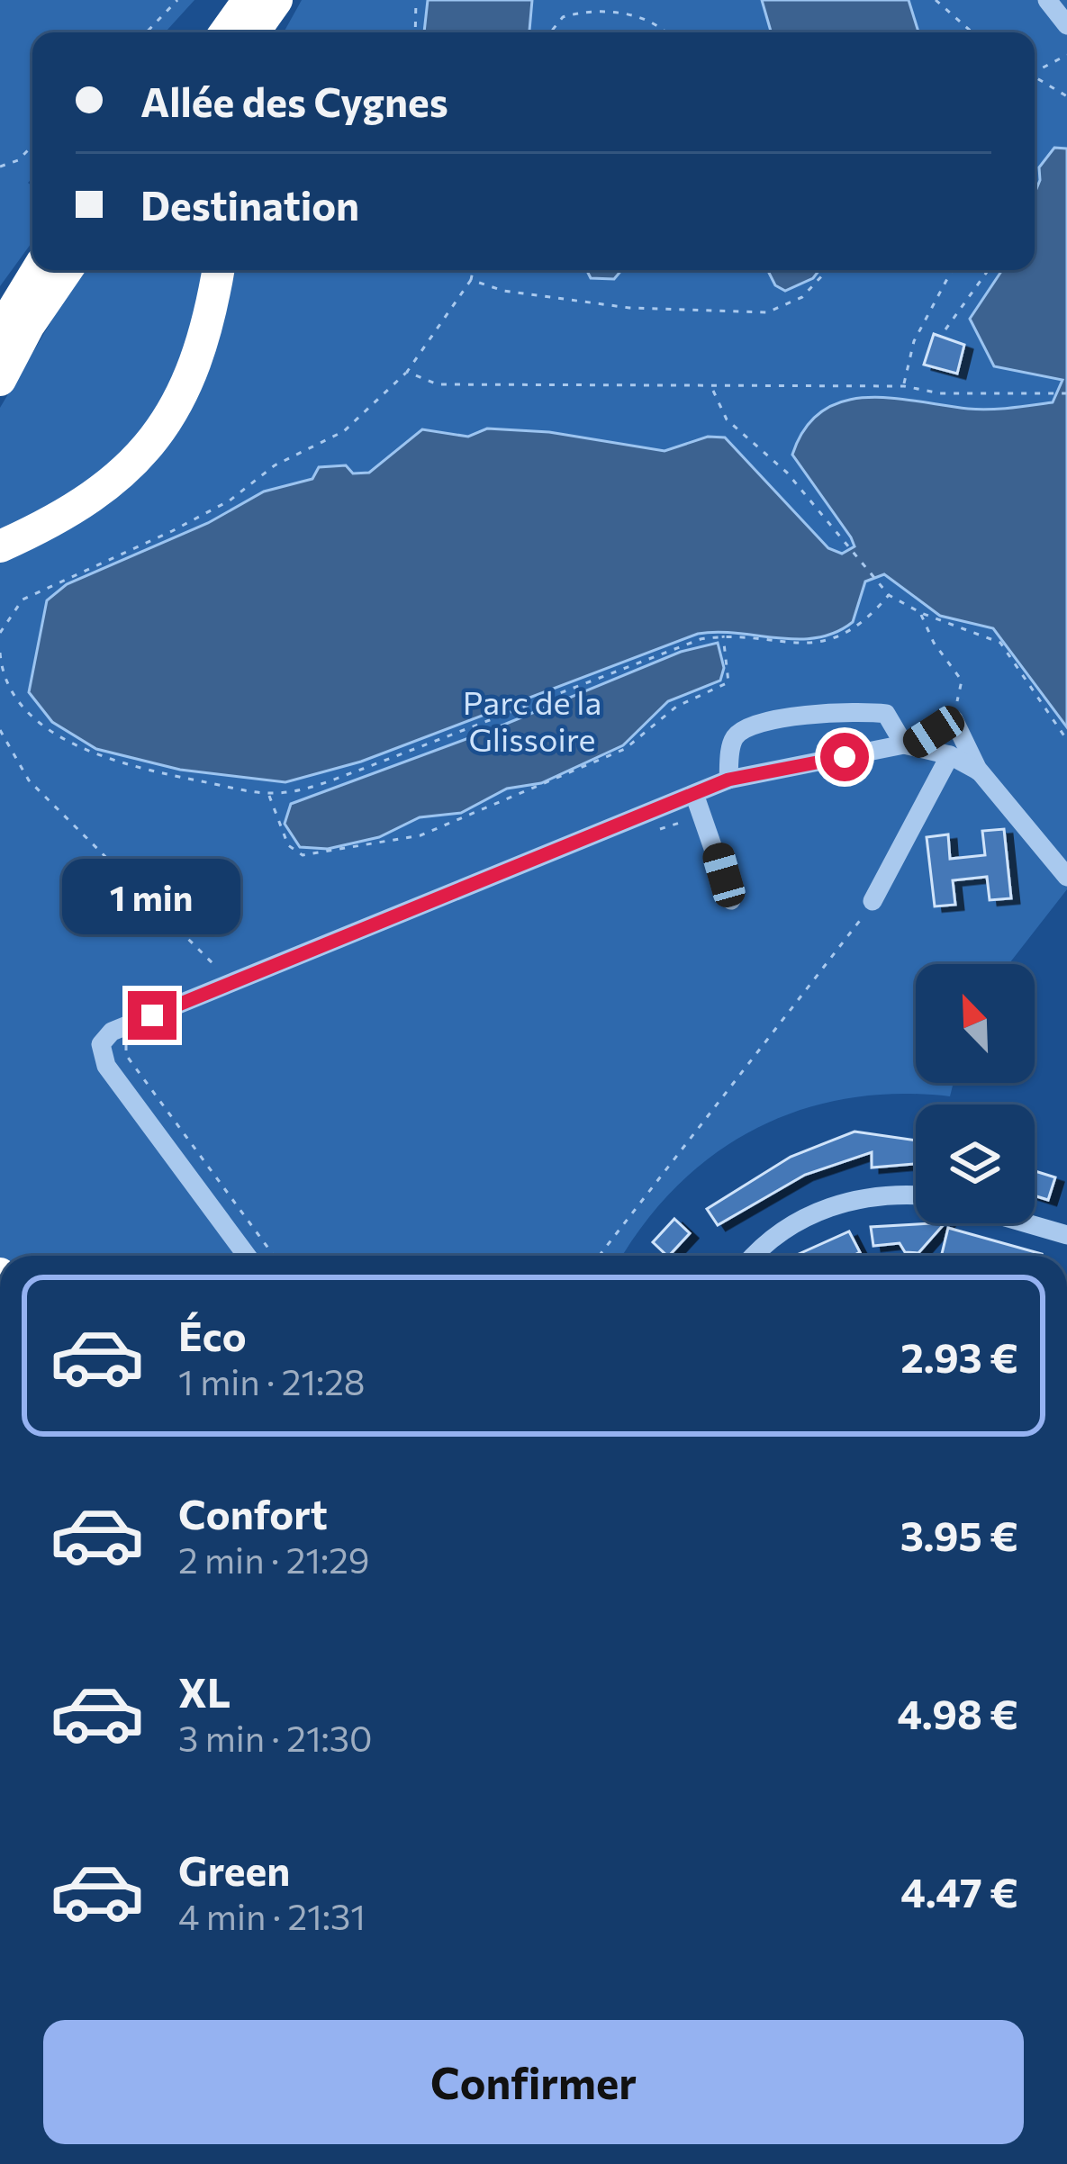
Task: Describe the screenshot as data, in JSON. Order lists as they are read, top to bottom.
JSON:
{
  "parks": ["Parc de la Glissoire"],
  "north": "top left",
  "page": {
    "banner": ["Allée des Cygnes", "Destination"],
    "bubble": "1 min",
    "list": [
      {
        "name": "Éco",
        "note": "1 min · 21:28",
        "value": "2.93 €"
      },
      {
        "name": "Confort",
        "note": "2 min · 21:29",
        "value": "3.95 €"
      },
      {
        "name": "XL",
        "note": "3 min · 21:30",
        "value": "4.98 €"
      },
      {
        "name": "Green",
        "note": "4 min · 21:31",
        "value": "4.47 €"
      }
    ],
    "buttons": "Confirmer"
  }
}
